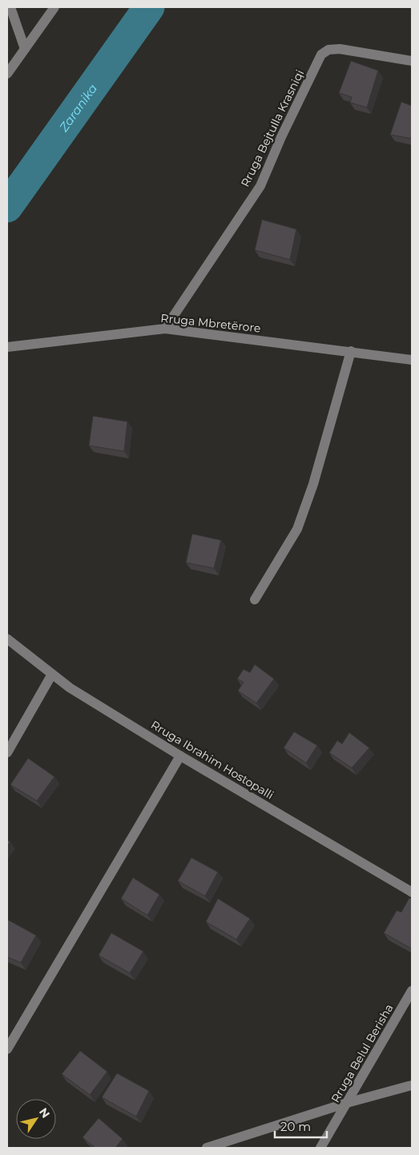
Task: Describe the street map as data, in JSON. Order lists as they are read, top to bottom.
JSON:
{
  "streets": {
    "street": [
      "Rruga Bejtulla Krasniqi",
      "Rruga Mbretërore",
      "Rruga Ibrahim Hostopalli",
      "Rruga Belul Berisha"
    ]
  },
  "crossings": [
    ["Rruga Bejtulla Krasniqi", "Rruga Mbretërore"]
  ],
  "water": ["Zaranika"],
  "scale_bar": "20 m",
  "north": "top right"
}
